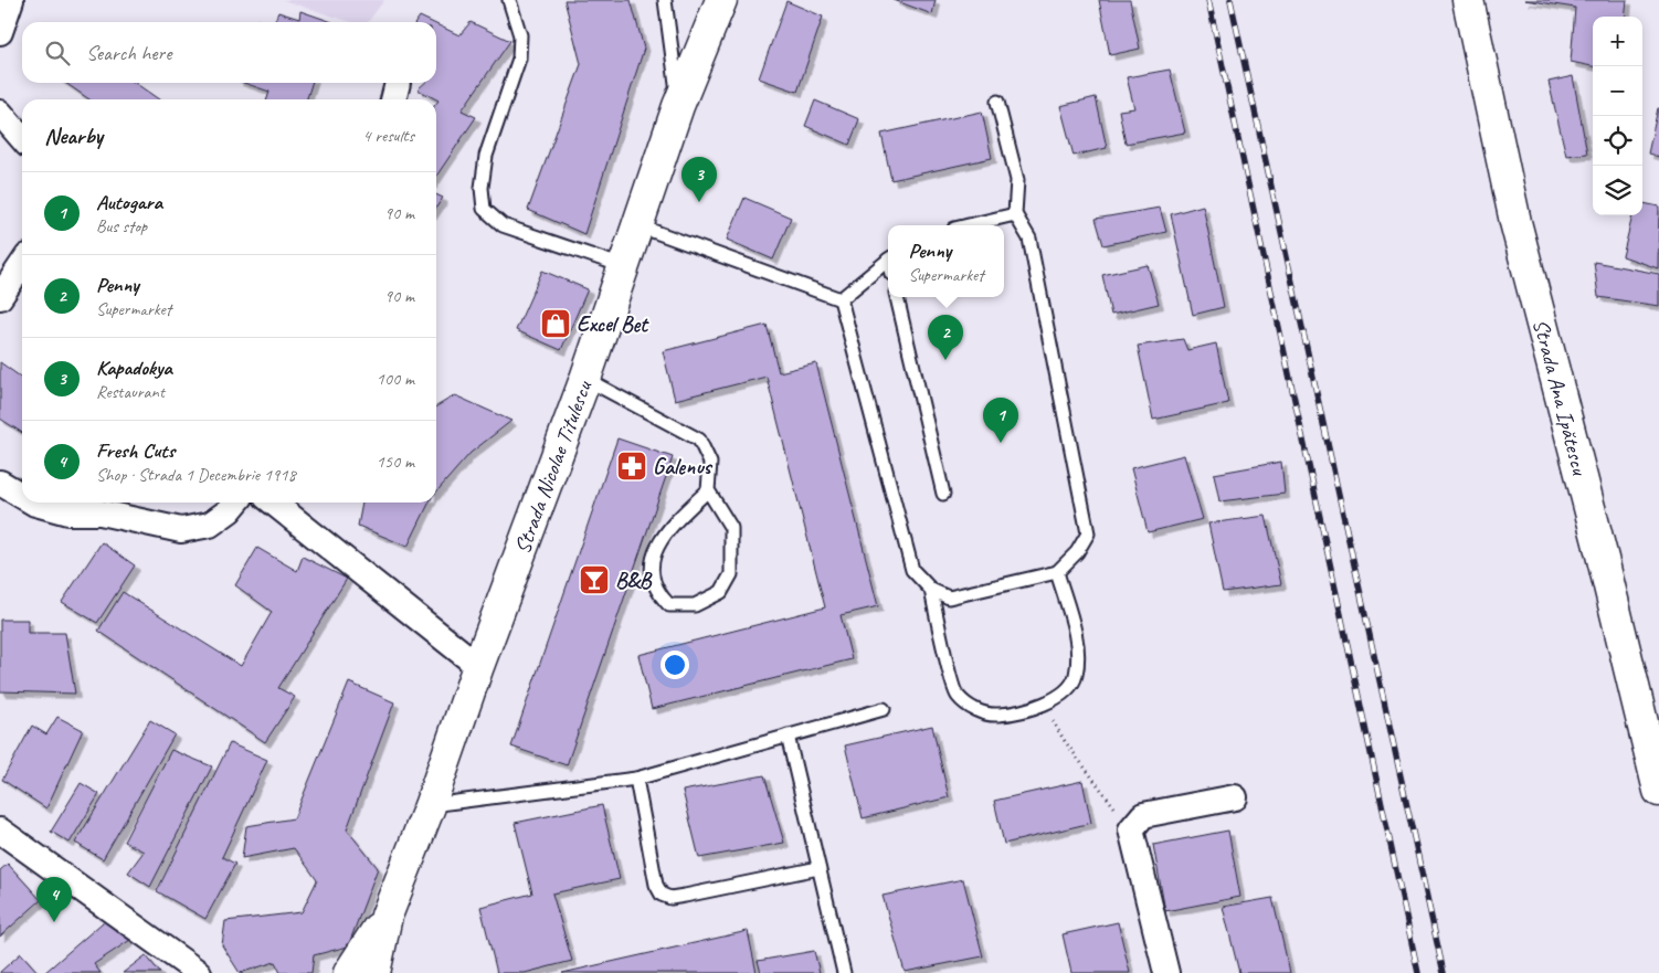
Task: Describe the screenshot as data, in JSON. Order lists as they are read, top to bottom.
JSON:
{
  "streets": {
    "main road": ["Strada Ana Ipătescu", "Strada Nicolae Titulescu"]
  },
  "places": {
    "shop": ["Excel Bet"],
    "pharmacy": ["Galenus"],
    "bar": ["B&B"]
  },
  "page": {
    "map_buttons": ["+", "−"],
    "search": "Search here",
    "heading": ["Nearby", "4 results"],
    "pins": [
      "3",
      "2",
      "1",
      "4"
    ],
    "list": [
      {
        "mark": "1",
        "name": "Autogara",
        "note": "Bus stop",
        "value": "90 m"
      },
      {
        "mark": "2",
        "name": "Penny",
        "note": "Supermarket",
        "value": "90 m"
      },
      {
        "mark": "3",
        "name": "Kapadokya",
        "note": "Restaurant",
        "value": "100 m"
      },
      {
        "mark": "4",
        "name": "Fresh Cuts",
        "note": "Shop · Strada 1 Decembrie 1918",
        "value": "150 m"
      }
    ],
    "popup": ["Penny", "Supermarket"]
  }
}
